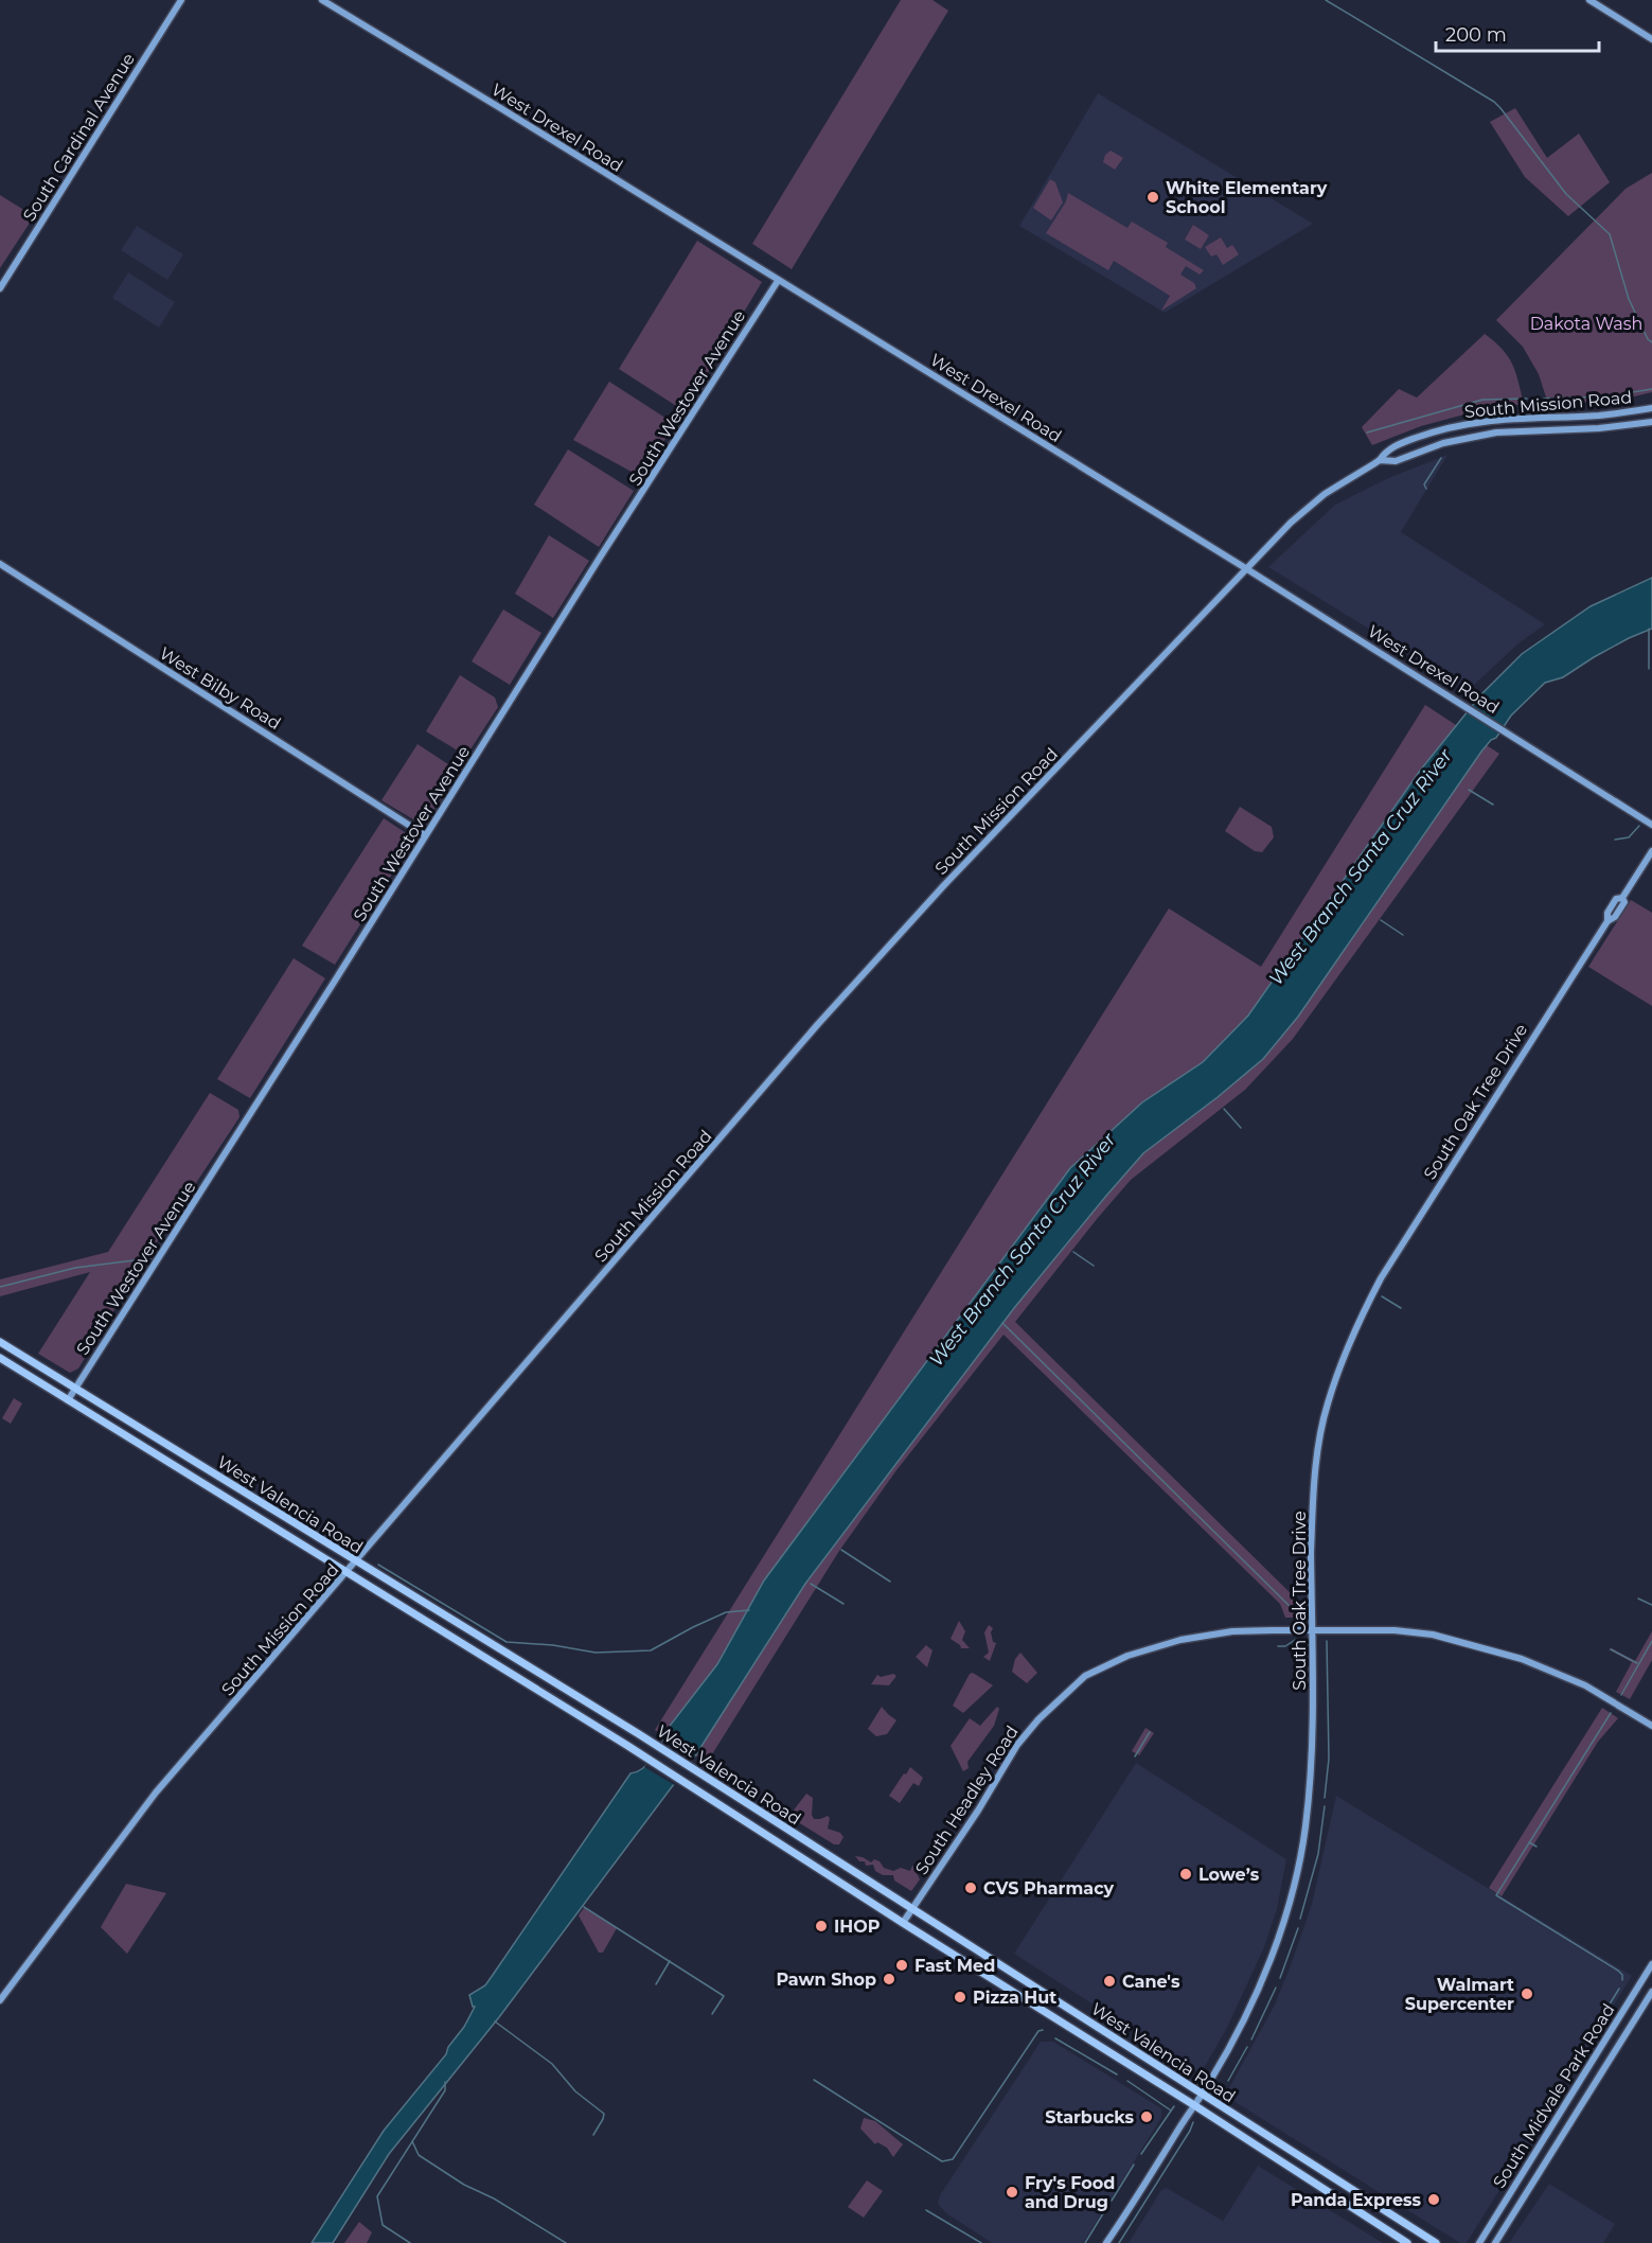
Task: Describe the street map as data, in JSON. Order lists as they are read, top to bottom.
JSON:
{
  "streets": {
    "main road": ["West Valencia Road"],
    "street": [
      "West Drexel Road",
      "South Cardinal Avenue",
      "South Westover Avenue",
      "South Mission Road",
      "West Bilby Road",
      "South Oak Tree Drive",
      "South Headley Road",
      "South Midvale Park Road"
    ]
  },
  "crossings": [
    ["West Drexel Road", "South Westover Avenue"],
    ["West Drexel Road", "South Mission Road"],
    ["South Westover Avenue", "West Bilby Road"],
    ["South Westover Avenue", "West Valencia Road"],
    ["South Mission Road", "West Valencia Road"],
    ["South Oak Tree Drive", "West Valencia Road"],
    ["South Oak Tree Drive", "South Headley Road"],
    ["West Valencia Road", "South Headley Road"]
  ],
  "water": ["West Branch Santa Cruz River"],
  "parks": ["Dakota Wash"],
  "places": [
    "White Elementary School",
    "Lowe’s",
    "CVS Pharmacy",
    "IHOP",
    "Fast Med",
    "Pawn Shop",
    "Cane's",
    "Walmart Supercenter",
    "Pizza Hut",
    "Starbucks",
    "Fry's Food and Drug",
    "Panda Express"
  ],
  "scale_bar": "200 m"
}
